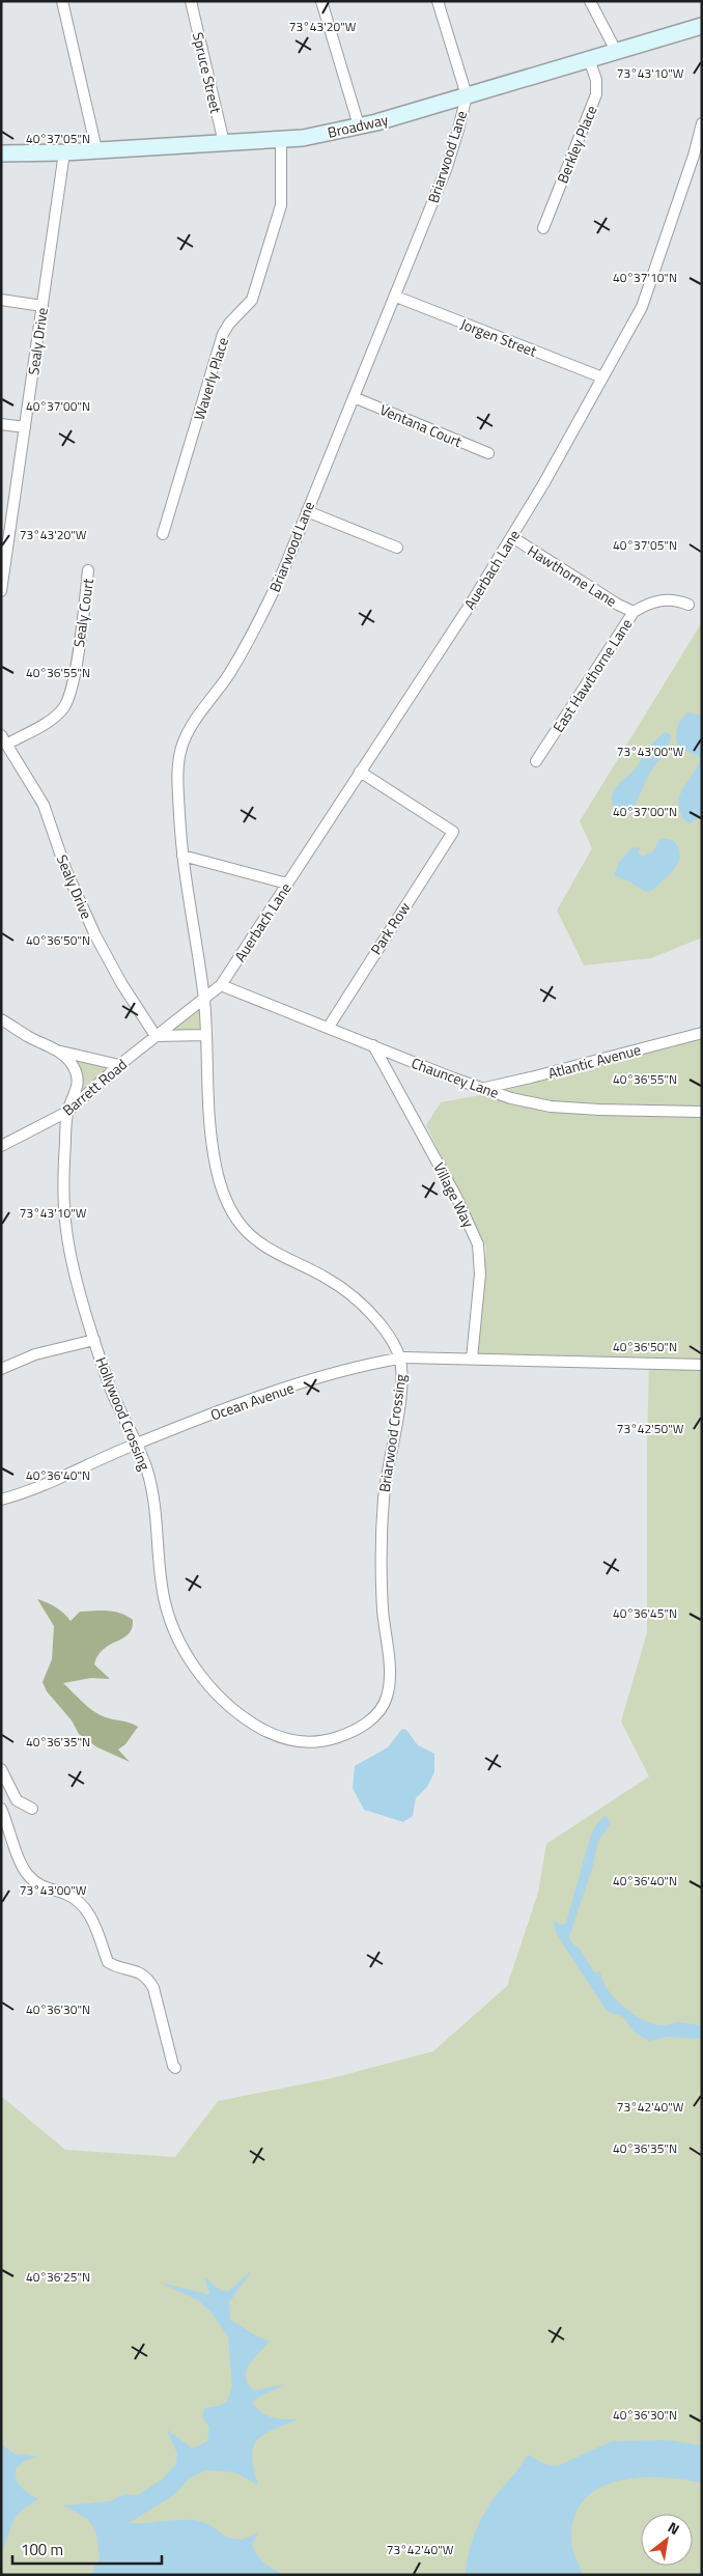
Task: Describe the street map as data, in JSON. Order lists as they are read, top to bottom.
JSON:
{
  "streets": {
    "main road": ["Broadway"],
    "street": [
      "Spruce Street",
      "Berkley Place",
      "Briarwood Lane",
      "Jorgen Street",
      "Sealy Drive",
      "Waverly Place",
      "Ventana Court",
      "Auerbach Lane",
      "Hawthorne Lane",
      "Sealy Court",
      "East Hawthorne Lane",
      "Park Row",
      "Atlantic Avenue",
      "Chauncey Lane",
      "Barrett Road",
      "Village Way",
      "Ocean Avenue",
      "Hollywood Crossing",
      "Briarwood Crossing"
    ]
  },
  "crossings": [
    ["Spruce Street", "Broadway"],
    ["Broadway", "Berkley Place"],
    ["Broadway", "Briarwood Lane"],
    ["Broadway", "Sealy Drive"],
    ["Broadway", "Waverly Place"],
    ["Briarwood Lane", "Jorgen Street"],
    ["Briarwood Lane", "Ventana Court"],
    ["Briarwood Lane", "Barrett Road"],
    ["Briarwood Lane", "Briarwood Crossing"],
    ["Jorgen Street", "Auerbach Lane"],
    ["Sealy Drive", "Sealy Court"],
    ["Sealy Drive", "Barrett Road"],
    ["Auerbach Lane", "Hawthorne Lane"],
    ["Auerbach Lane", "Park Row"],
    ["Auerbach Lane", "Chauncey Lane"],
    ["Hawthorne Lane", "East Hawthorne Lane"],
    ["Park Row", "Chauncey Lane"],
    ["Atlantic Avenue", "Chauncey Lane"],
    ["Chauncey Lane", "Village Way"],
    ["Barrett Road", "Hollywood Crossing"],
    ["Barrett Road", "Briarwood Crossing"],
    ["Village Way", "Ocean Avenue"],
    ["Ocean Avenue", "Hollywood Crossing"],
    ["Ocean Avenue", "Briarwood Crossing"],
    ["Hollywood Crossing", "Briarwood Crossing"]
  ],
  "scale_bar": "100 m",
  "north": "top right",
  "coordinates": [
    "73°43'20\"W",
    "73°43'10\"W",
    "40°37'05\"N",
    "40°37'10\"N",
    "40°37'00\"N",
    "40°36'55\"N",
    "73°43'00\"W",
    "40°36'50\"N",
    "73°42'50\"W",
    "40°36'40\"N",
    "40°36'45\"N",
    "40°36'35\"N",
    "40°36'30\"N",
    "73°42'40\"W",
    "40°36'25\"N"
  ]
}
